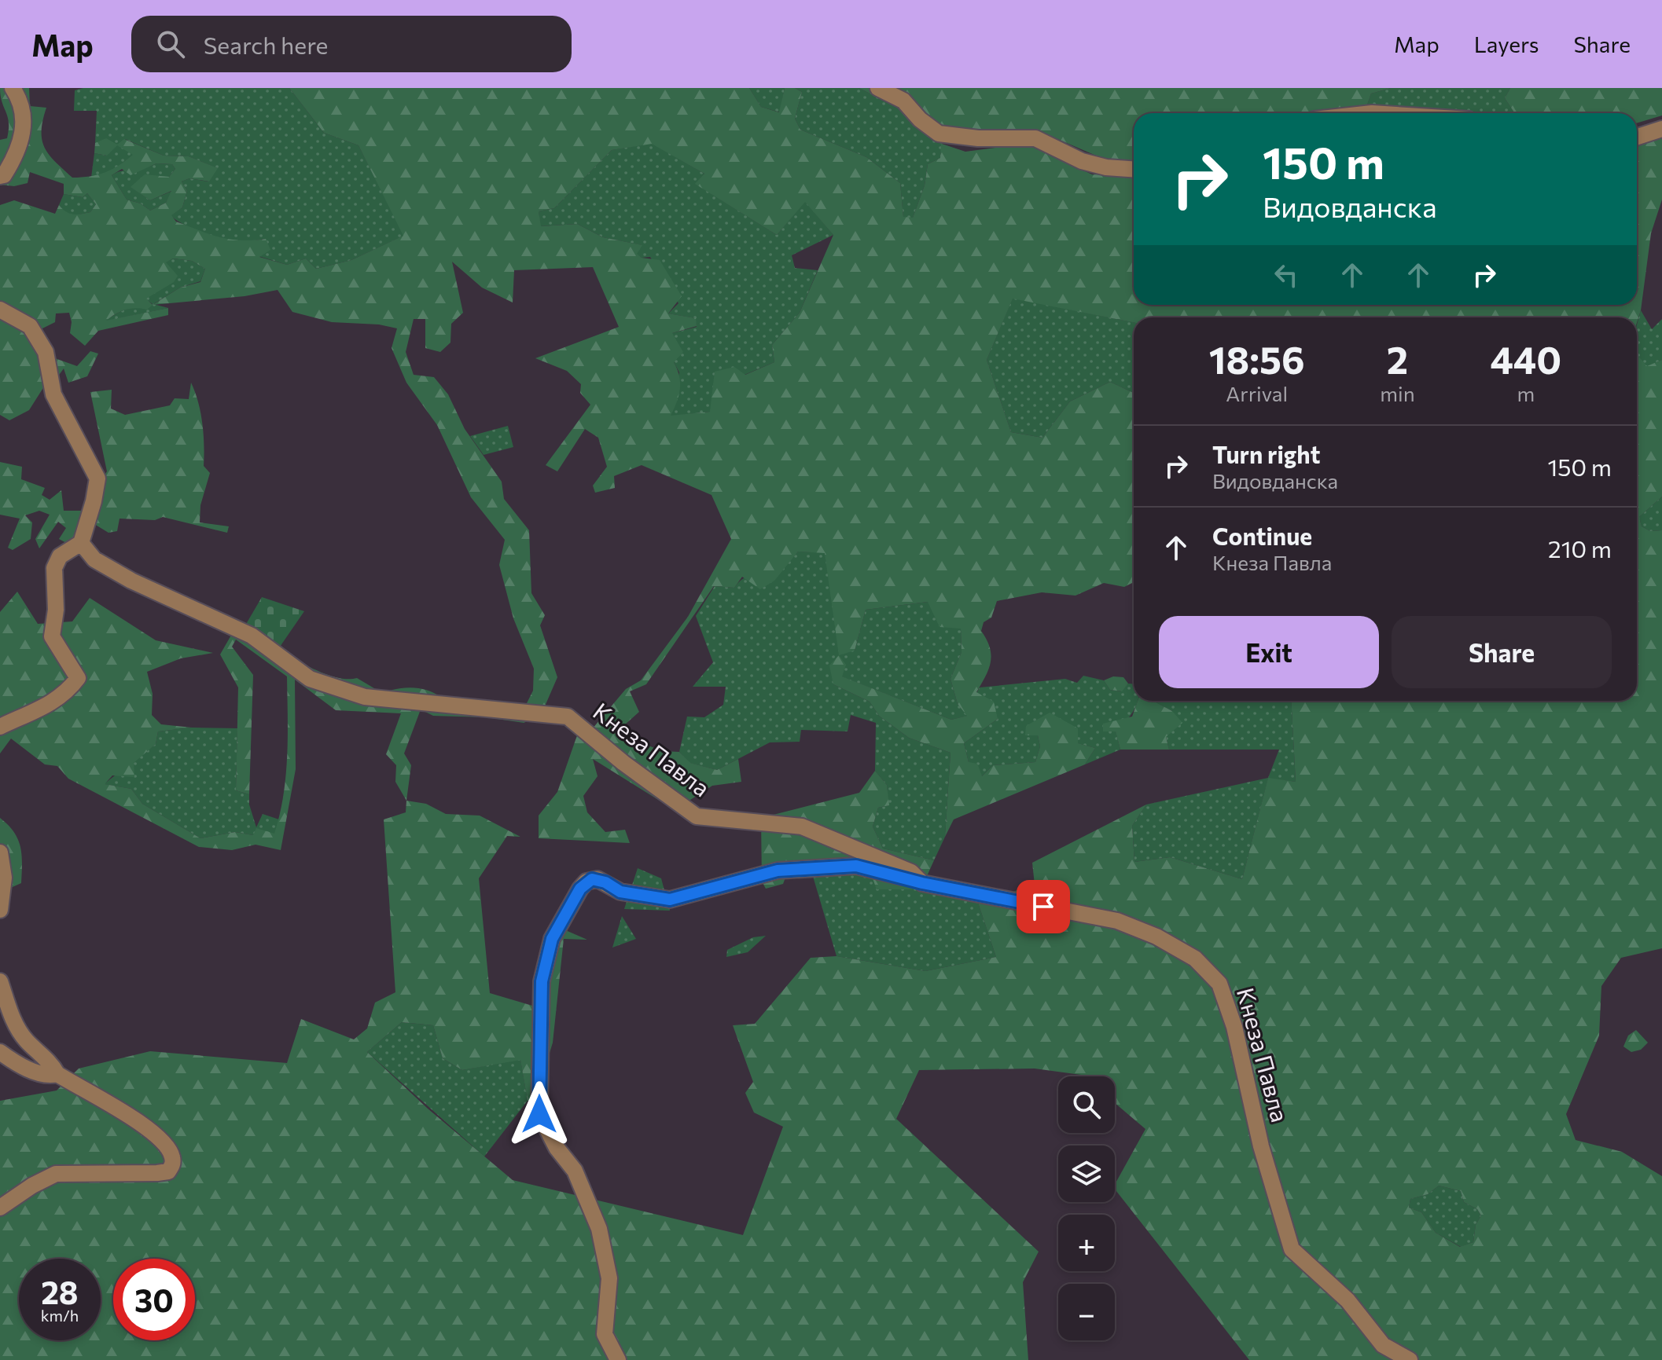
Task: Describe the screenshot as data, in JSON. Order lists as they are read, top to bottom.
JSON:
{
  "streets": {
    "street": ["Кнеза Павла"]
  },
  "page": {
    "header": "Map",
    "search": "Search here",
    "nav": ["Map", "Layers", "Share"],
    "turn": ["150 m", "Видовданска"],
    "eta": [
      "18:56",
      "Arrival",
      "2",
      "min",
      "440",
      "m"
    ],
    "list": [
      {
        "name": "Turn right",
        "note": "Видовданска",
        "value": "150 m"
      },
      {
        "name": "Continue",
        "note": "Кнеза Павла",
        "value": "210 m"
      }
    ],
    "buttons": ["Exit", "Share"],
    "map_buttons": ["+", "−"],
    "speed": "28 km/h",
    "limit": "30"
  }
}
